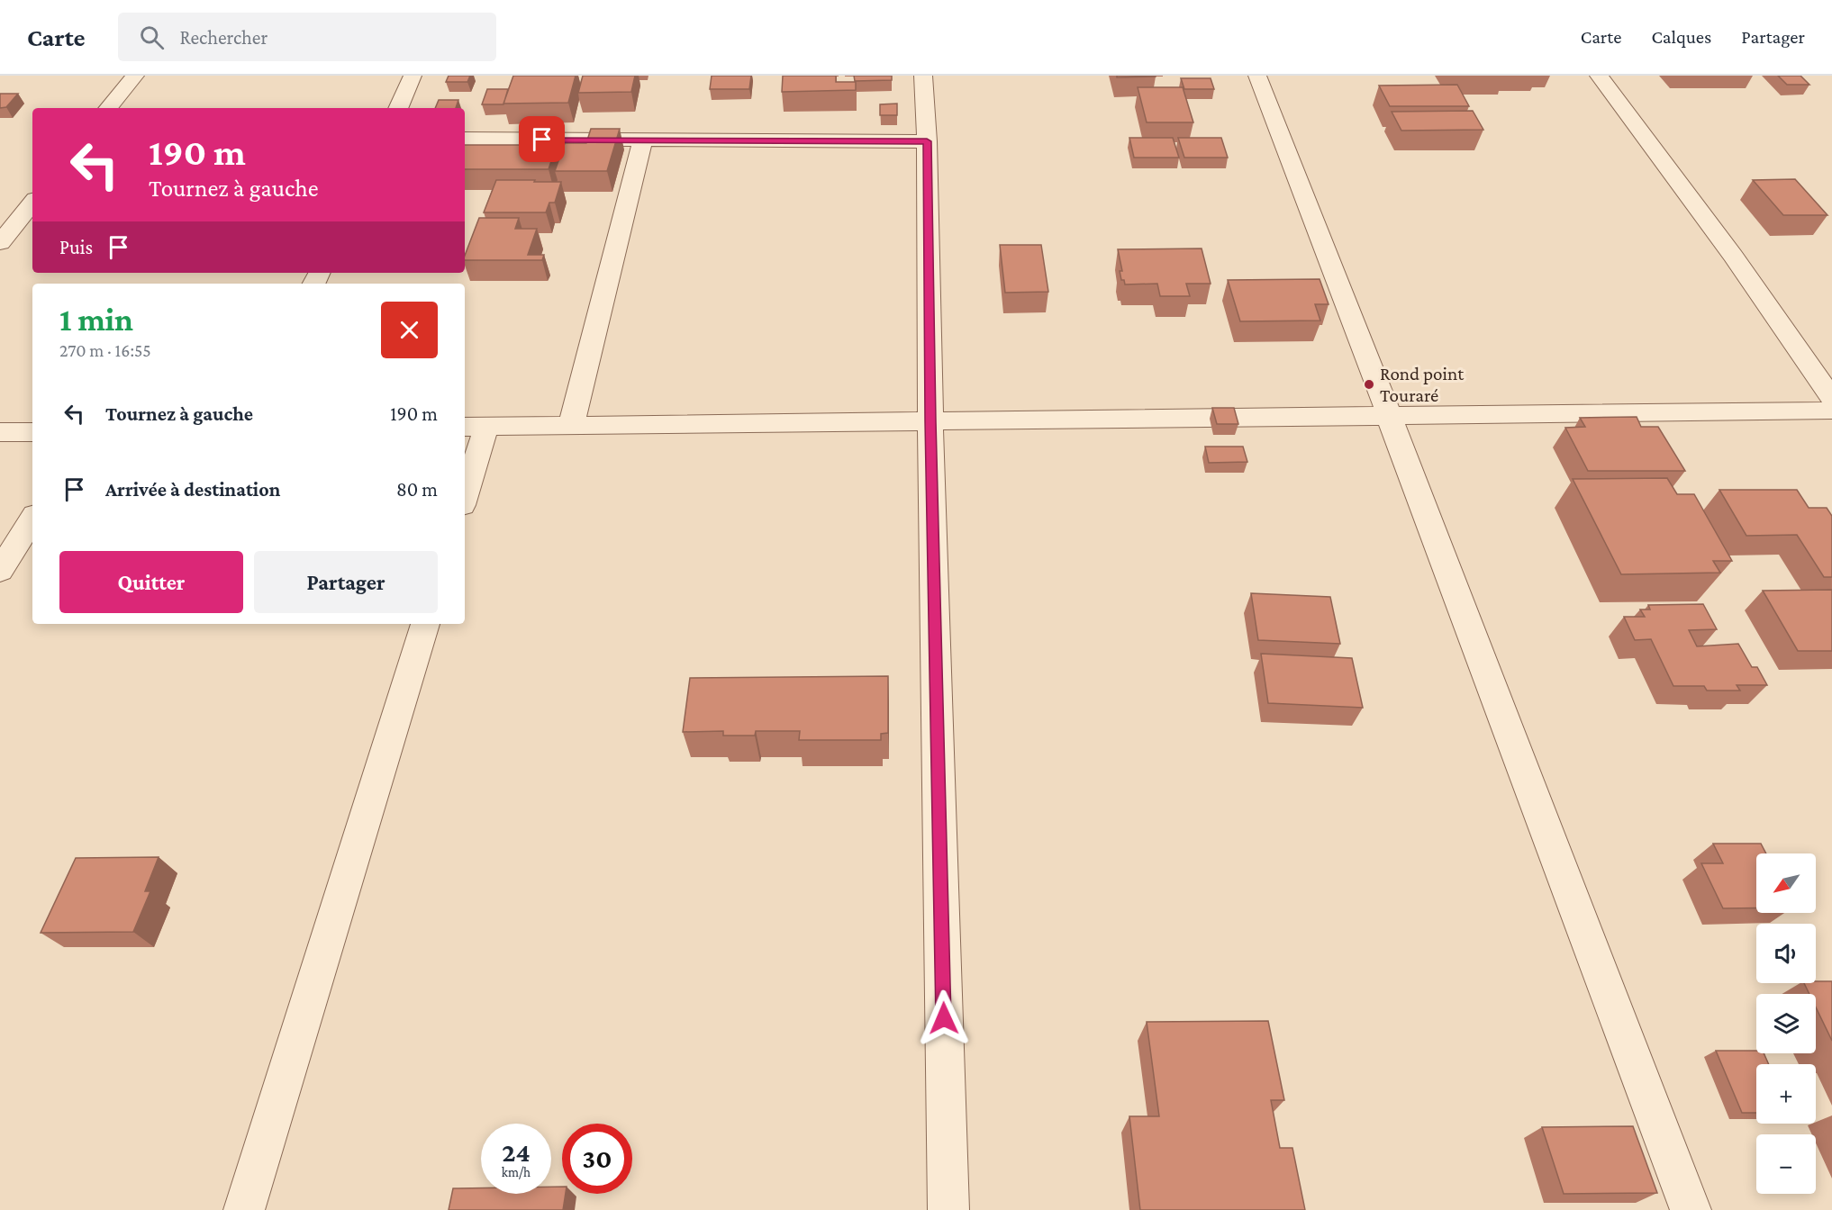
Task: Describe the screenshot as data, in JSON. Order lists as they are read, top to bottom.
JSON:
{
  "places": ["Rond point Touraré"],
  "north": "bottom left",
  "page": {
    "header": "Carte",
    "search": "Rechercher",
    "nav": ["Carte", "Calques", "Partager"],
    "turn": ["190 m", "Tournez à gauche"],
    "then": "Puis",
    "heading": ["1 min", "270 m · 16:55"],
    "list": [
      {
        "name": "Tournez à gauche",
        "value": "190 m"
      },
      {
        "name": "Arrivée à destination",
        "value": "80 m"
      }
    ],
    "buttons": ["Quitter", "Partager"],
    "map_buttons": ["+", "−"],
    "speed": "24 km/h",
    "limit": "30"
  }
}
